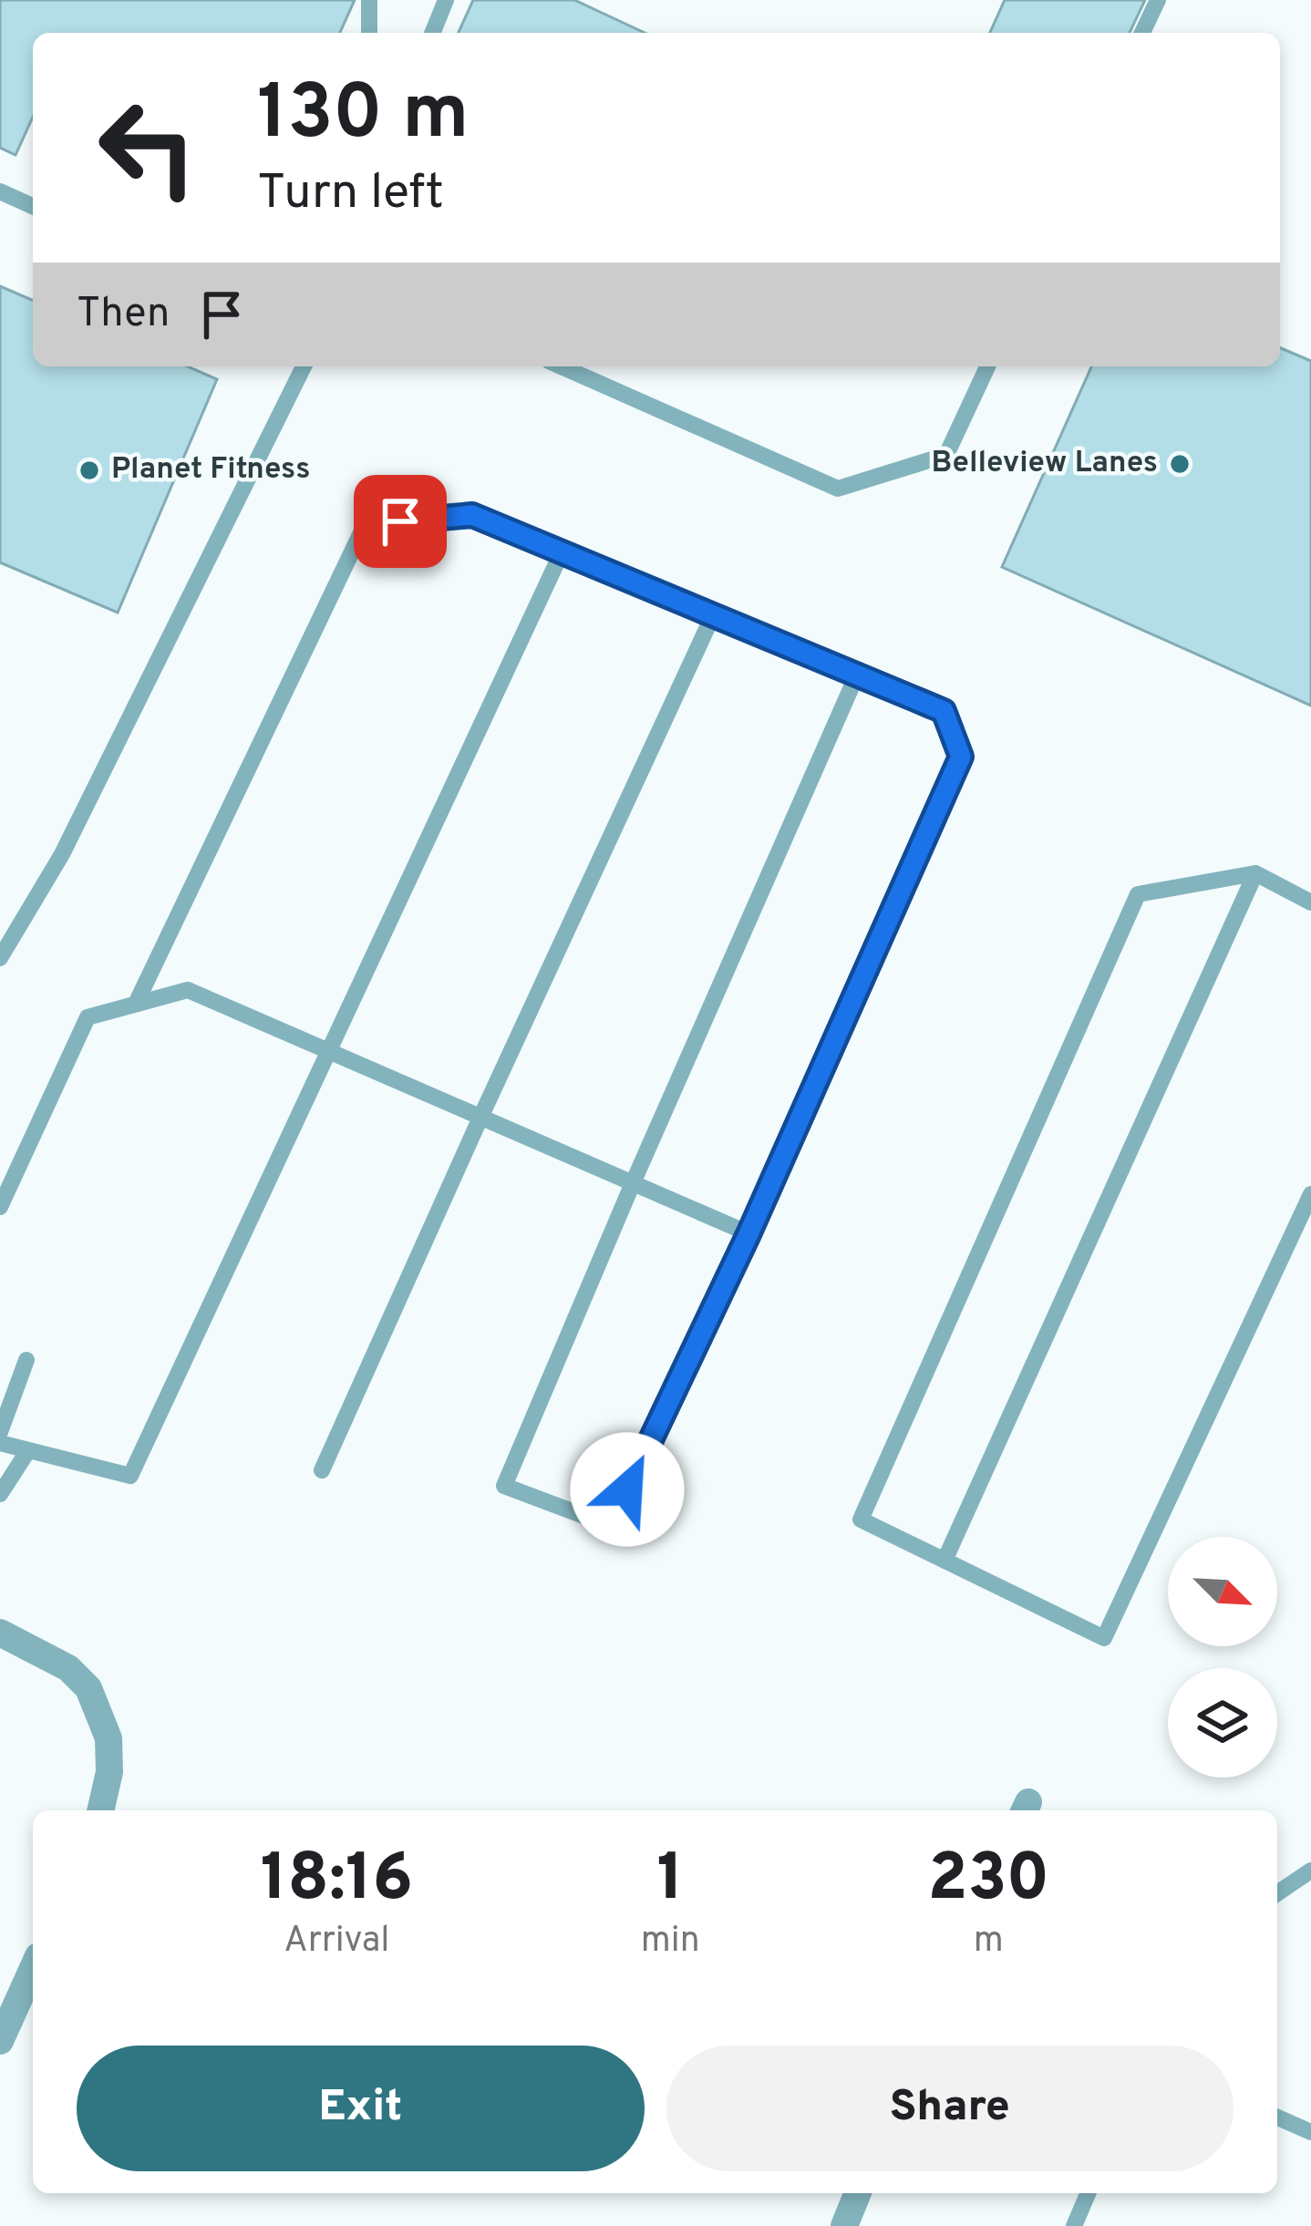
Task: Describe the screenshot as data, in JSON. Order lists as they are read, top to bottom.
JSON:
{
  "places": ["Belleview Lanes", "Planet Fitness"],
  "north": "bottom right",
  "page": {
    "turn": ["130 m", "Turn left"],
    "then": "Then",
    "eta": [
      "18:16",
      "Arrival",
      "1",
      "min",
      "230",
      "m"
    ],
    "buttons": ["Exit", "Share"]
  }
}
